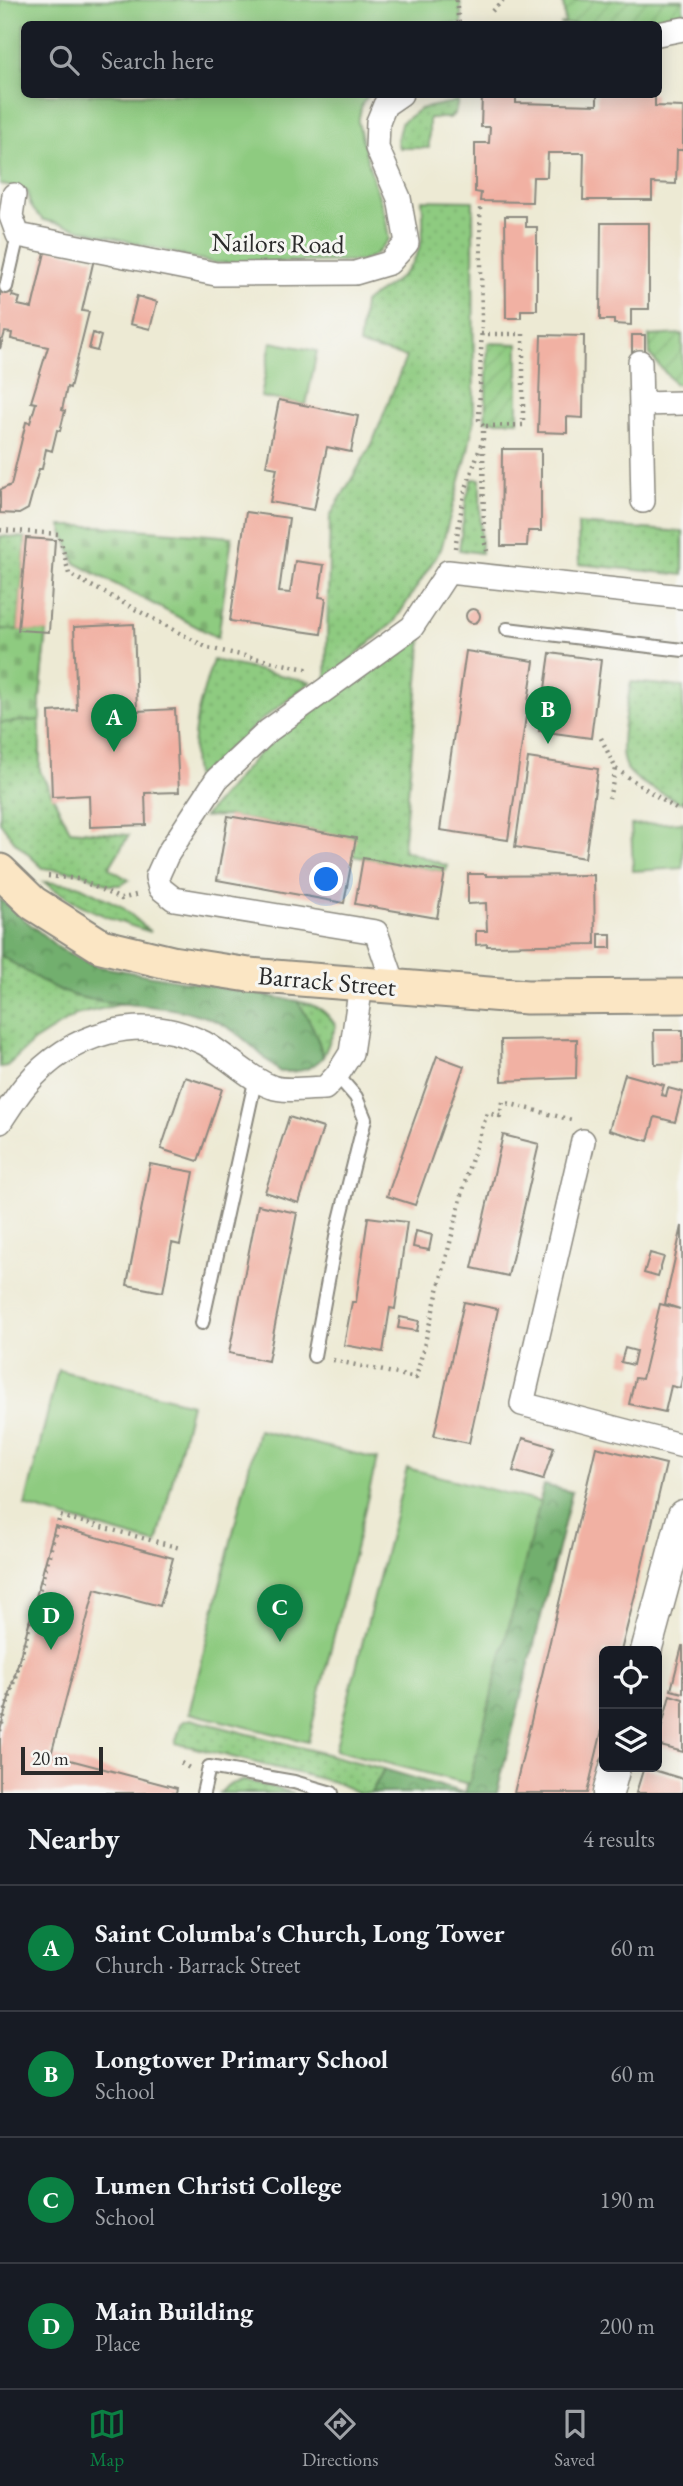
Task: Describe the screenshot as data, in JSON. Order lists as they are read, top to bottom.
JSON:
{
  "streets": {
    "main road": ["Barrack Street"],
    "street": ["Nailors Road"]
  },
  "scale_bar": "20 m",
  "page": {
    "search": "Search here",
    "pins": [
      "B",
      "A",
      "C",
      "D"
    ],
    "scale": "20 m",
    "heading": ["Nearby", "4 results"],
    "list": [
      {
        "mark": "A",
        "name": "Saint Columba's Church, Long Tower",
        "note": "Church · Barrack Street",
        "value": "60 m"
      },
      {
        "mark": "B",
        "name": "Longtower Primary School",
        "note": "School",
        "value": "60 m"
      },
      {
        "mark": "C",
        "name": "Lumen Christi College",
        "note": "School",
        "value": "190 m"
      },
      {
        "mark": "D",
        "name": "Main Building",
        "note": "Place",
        "value": "200 m"
      }
    ],
    "nav": ["Map", "Directions", "Saved"]
  }
}
